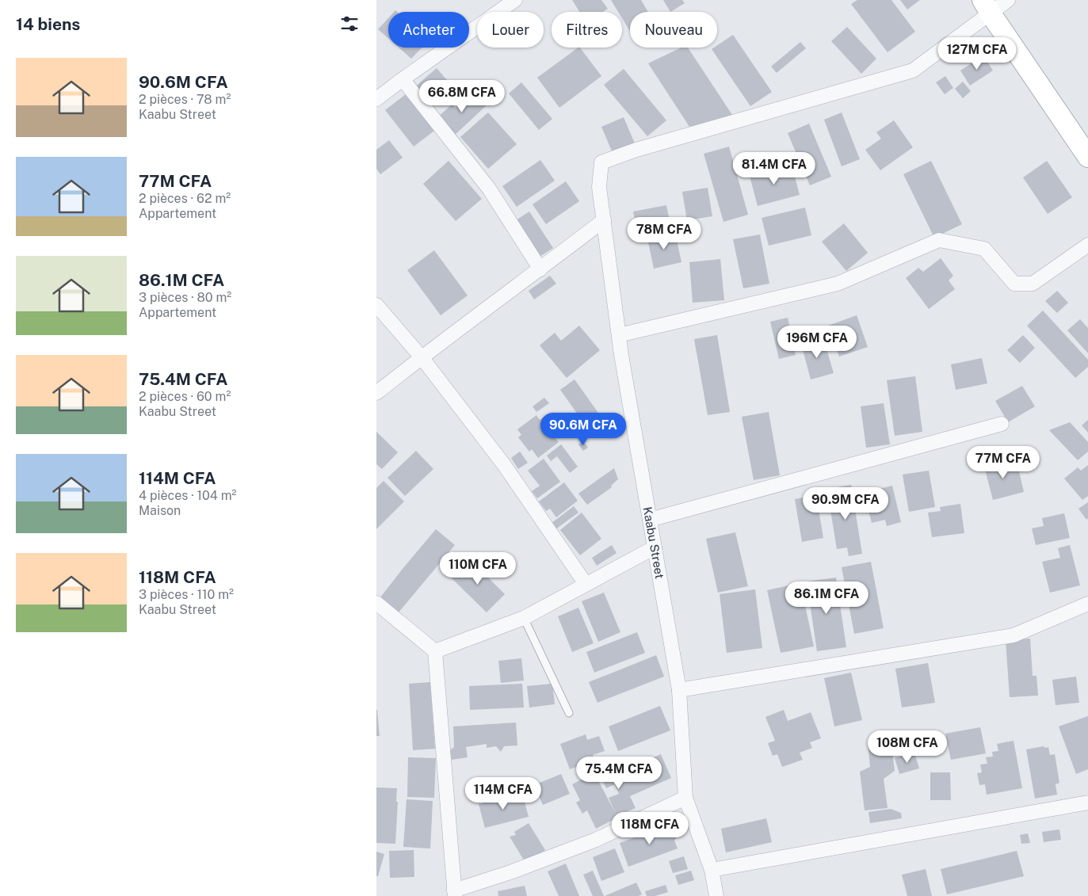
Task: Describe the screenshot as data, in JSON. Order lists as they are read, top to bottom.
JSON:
{
  "streets": {
    "street": ["Kaabu Street"]
  },
  "page": {
    "heading": "14 biens",
    "chip": [
      "Acheter",
      "Louer",
      "Filtres",
      "Nouveau"
    ],
    "price": [
      "127M CFA",
      "66.8M CFA",
      "81.4M CFA",
      "78M CFA",
      "196M CFA",
      "90.6M CFA",
      "77M CFA",
      "90.9M CFA",
      "110M CFA",
      "86.1M CFA",
      "108M CFA",
      "75.4M CFA",
      "114M CFA",
      "118M CFA"
    ],
    "list": [
      {
        "name": "90.6M CFA",
        "note": "2 pièces · 78 m² · Kaabu Street"
      },
      {
        "name": "77M CFA",
        "note": "2 pièces · 62 m² · Appartement"
      },
      {
        "name": "86.1M CFA",
        "note": "3 pièces · 80 m² · Appartement"
      },
      {
        "name": "75.4M CFA",
        "note": "2 pièces · 60 m² · Kaabu Street"
      },
      {
        "name": "114M CFA",
        "note": "4 pièces · 104 m² · Maison"
      },
      {
        "name": "118M CFA",
        "note": "3 pièces · 110 m² · Kaabu Street"
      }
    ]
  }
}
